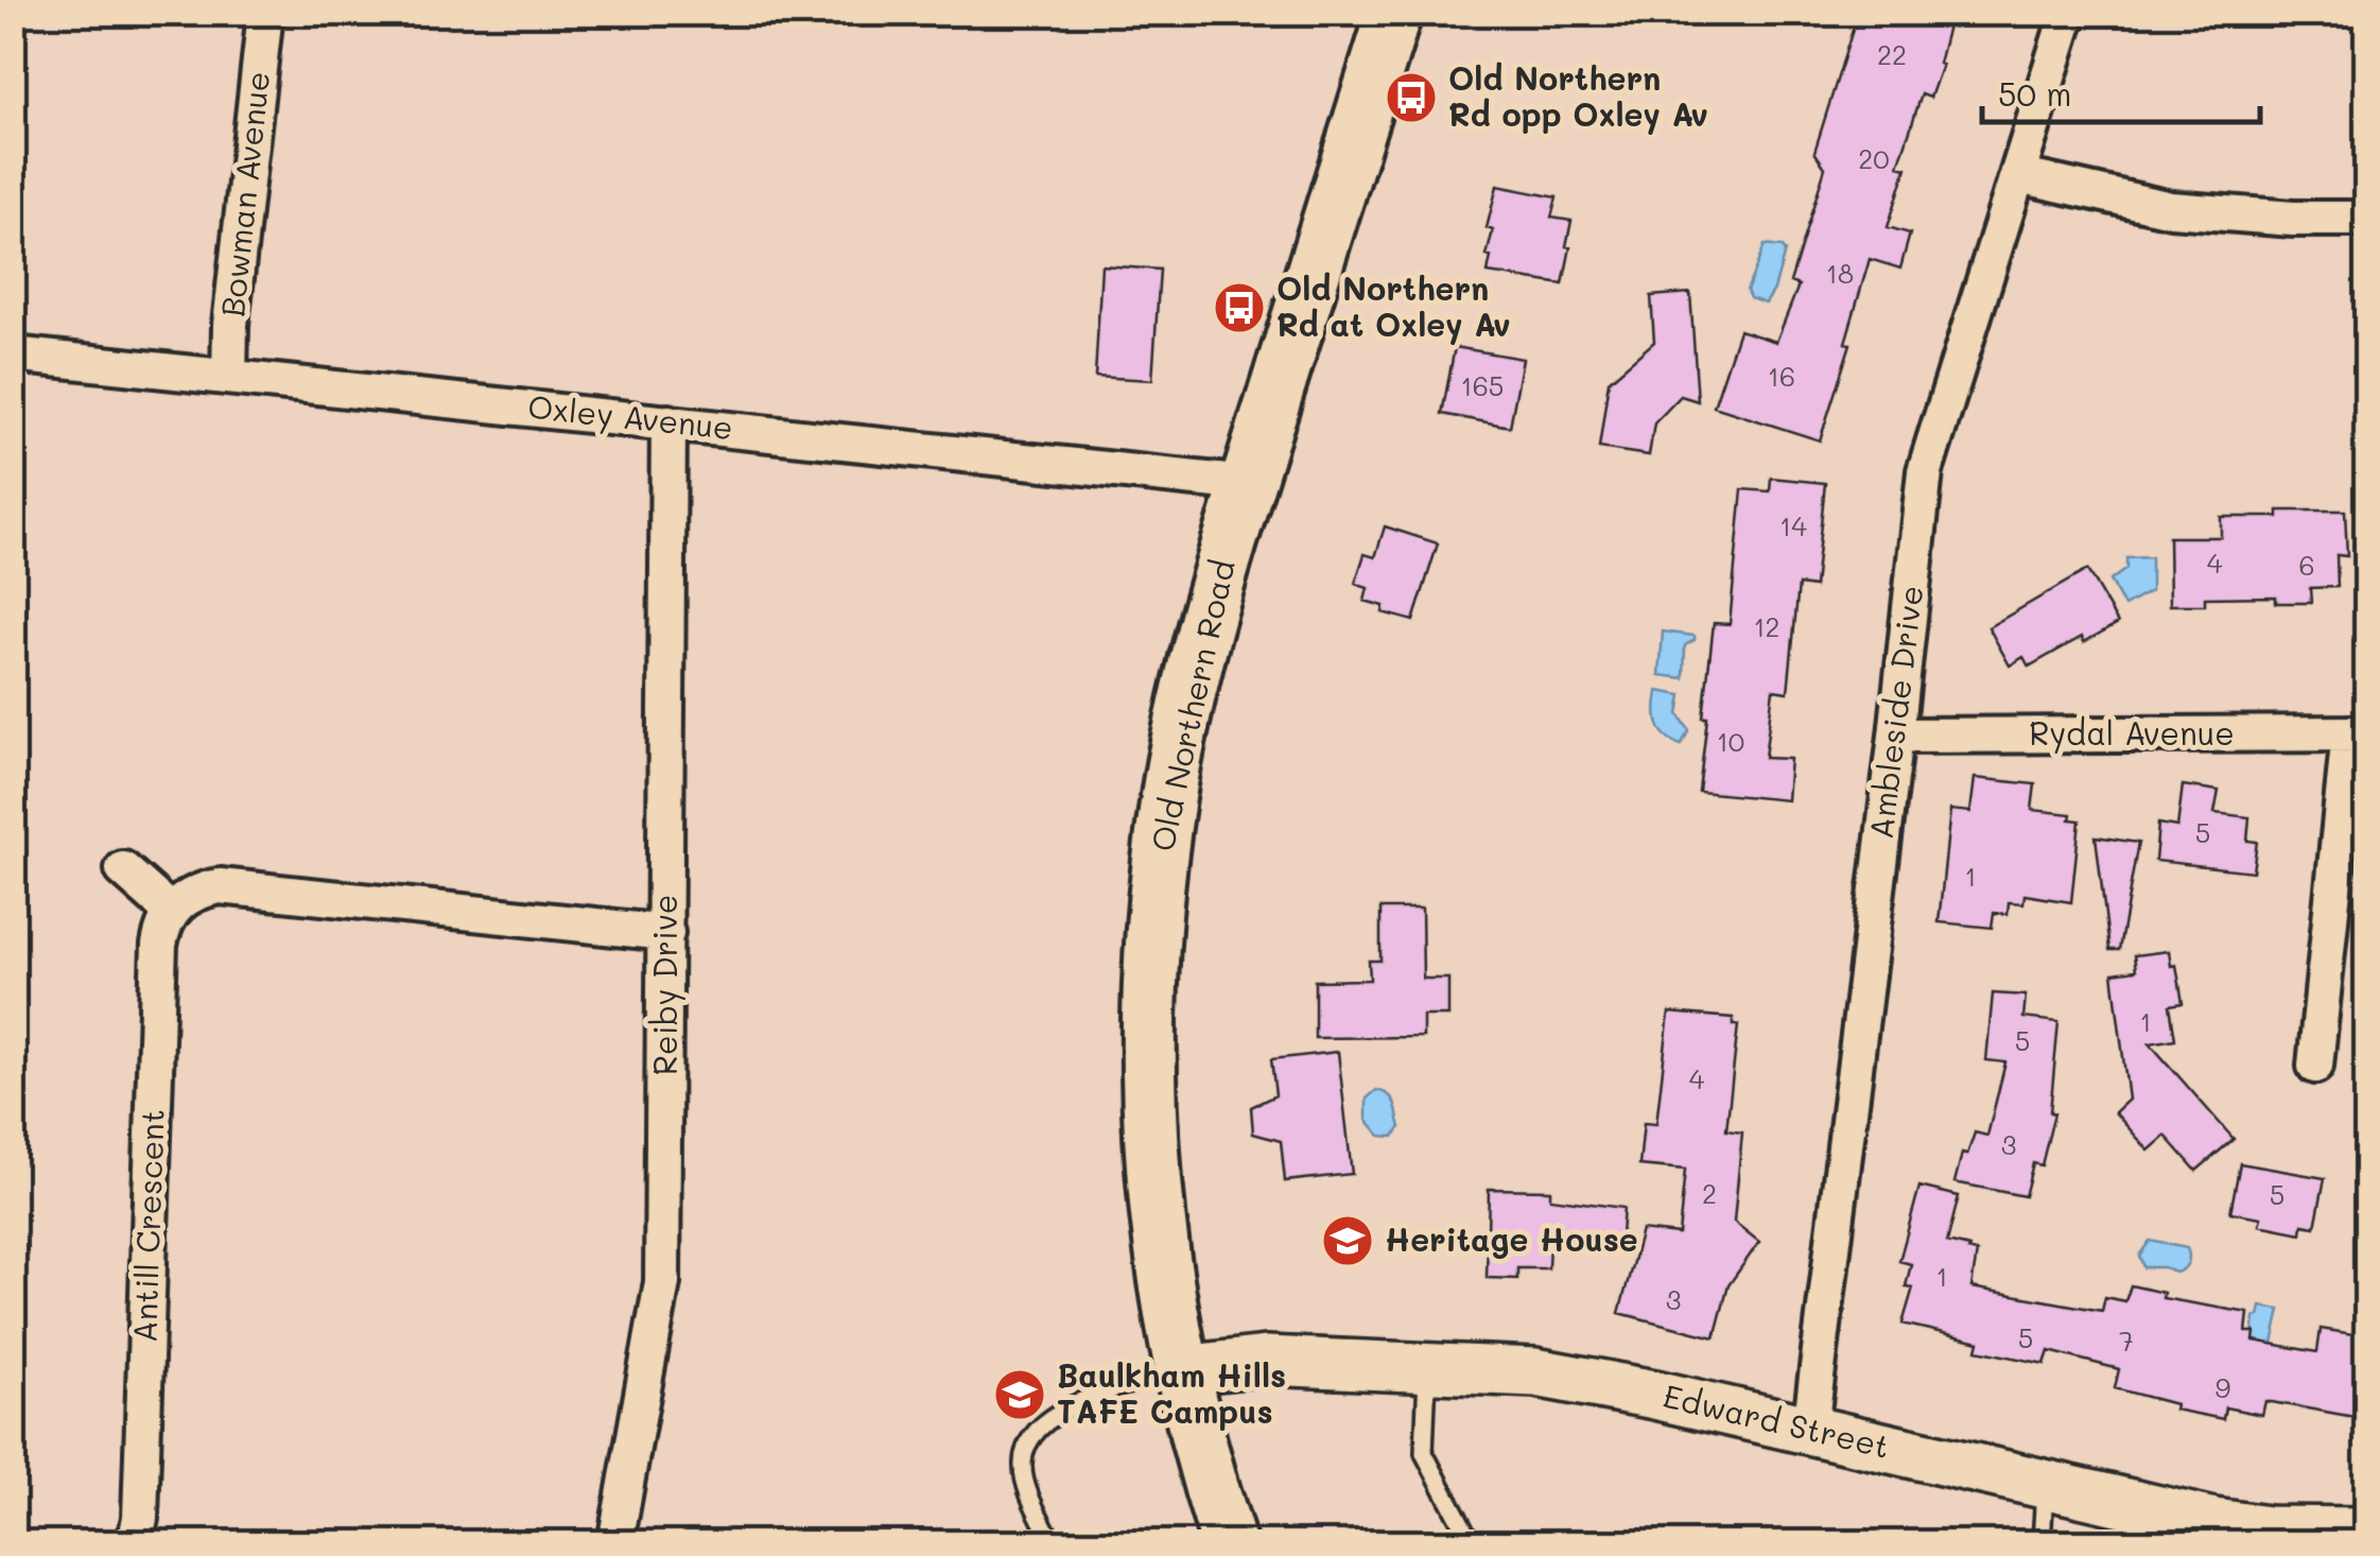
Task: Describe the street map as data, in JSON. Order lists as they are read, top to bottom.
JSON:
{
  "streets": {
    "main road": ["Old Northern Road"],
    "street": [
      "Bowman Avenue",
      "Oxley Avenue",
      "Ambleside Drive",
      "Rydal Avenue",
      "Reiby Drive",
      "Antill Crescent",
      "Edward Street"
    ]
  },
  "crossings": [
    ["Bowman Avenue", "Oxley Avenue"],
    ["Oxley Avenue", "Old Northern Road"],
    ["Oxley Avenue", "Reiby Drive"],
    ["Old Northern Road", "Edward Street"],
    ["Ambleside Drive", "Rydal Avenue"],
    ["Ambleside Drive", "Edward Street"]
  ],
  "places": {
    "bus stop": ["Old Northern Rd opp Oxley Av", "Old Northern Rd at Oxley Av"],
    "school or university": ["Heritage House", "Baulkham Hills TAFE Campus"]
  },
  "house_numbers": [
    "22",
    "20",
    "18",
    "16",
    "165",
    "14",
    "4",
    "6",
    "12",
    "10",
    "5",
    "1",
    "1",
    "5",
    "4",
    "3",
    "2",
    "5",
    "1",
    "3",
    "5",
    "7",
    "9"
  ],
  "scale_bar": "50 m"
}
